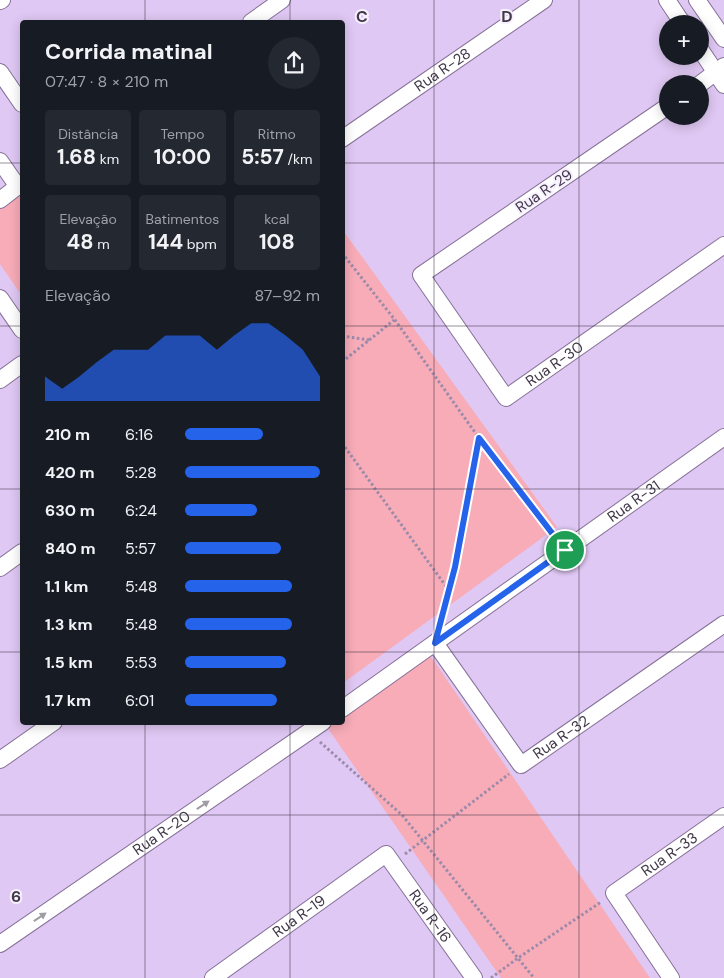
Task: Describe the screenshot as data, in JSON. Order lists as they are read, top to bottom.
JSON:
{
  "streets": {
    "street": [
      "Rua R-28",
      "Rua R-29",
      "Rua R-30",
      "Rua R-31",
      "Rua R-32",
      "Rua R-20",
      "Rua R-33",
      "Rua R-19",
      "Rua R-16"
    ]
  },
  "crossings": [
    ["Rua R-29", "Rua R-30"],
    ["Rua R-31", "Rua R-32"],
    ["Rua R-19", "Rua R-16"]
  ],
  "one_way": ["Rua R-20"],
  "page": {
    "map_buttons": ["+", "−"],
    "heading": ["Corrida matinal", "07:47 · 8 × 210 m"],
    "stats": [
      ["Distância", "1.68 km"],
      ["Tempo", "10:00"],
      ["Ritmo", "5:57 /km"],
      ["Elevação", "48 m"],
      ["Batimentos", "144 bpm"],
      ["kcal", "108"]
    ],
    "chart": ["Elevação", "87–92 m"],
    "list": [
      {
        "name": "210 m",
        "note": "6:16"
      },
      {
        "name": "420 m",
        "note": "5:28"
      },
      {
        "name": "630 m",
        "note": "6:24"
      },
      {
        "name": "840 m",
        "note": "5:57"
      },
      {
        "name": "1.1 km",
        "note": "5:48"
      },
      {
        "name": "1.3 km",
        "note": "5:48"
      },
      {
        "name": "1.5 km",
        "note": "5:53"
      },
      {
        "name": "1.7 km",
        "note": "6:01"
      }
    ]
  },
  "grid": {
    "columns": ["C", "D"],
    "rows": ["6"]
  }
}
